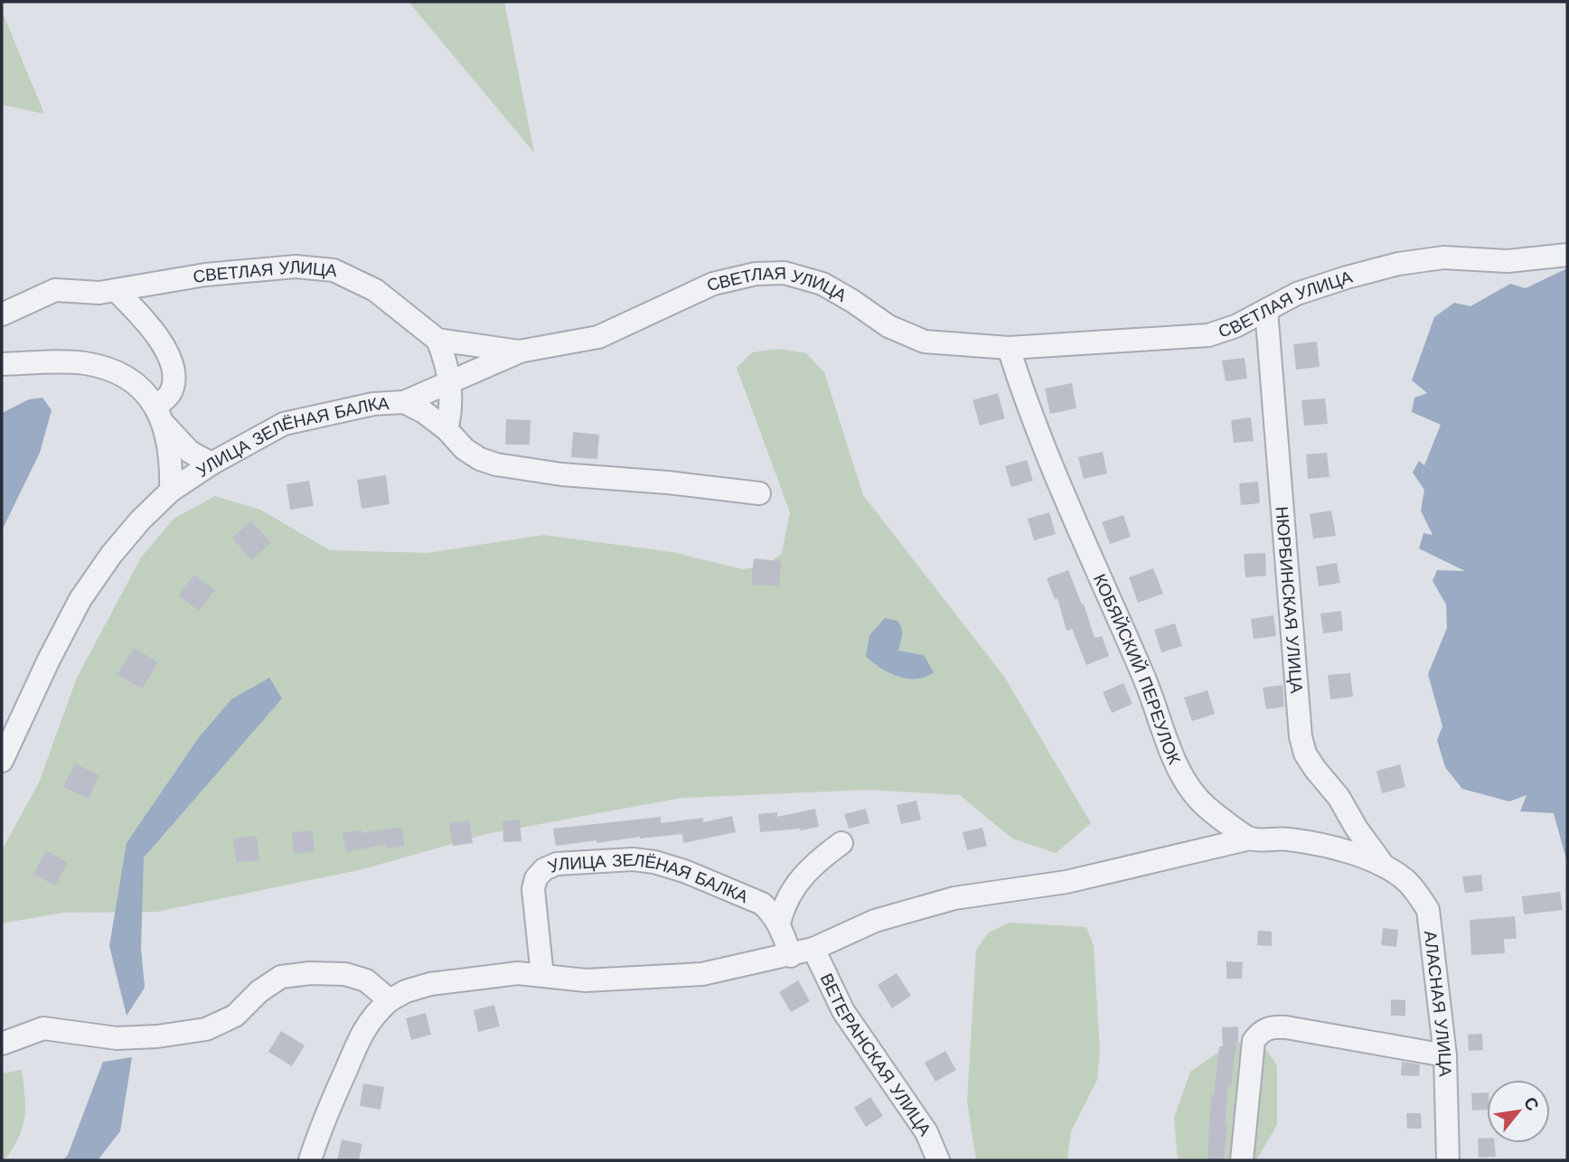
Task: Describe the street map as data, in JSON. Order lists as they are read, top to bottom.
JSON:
{
  "streets": {
    "street": [
      "СВЕТЛАЯ УЛИЦА",
      "УЛИЦА ЗЕЛЁНАЯ БАЛКА",
      "НЮРБИНСКАЯ УЛИЦА",
      "КОБЯЙСКИЙ ПЕРЕУЛОК",
      "АЛАСНАЯ УЛИЦА",
      "ВЕТЕРАНСКАЯ УЛИЦА"
    ]
  },
  "crossings": [
    ["СВЕТЛАЯ УЛИЦА", "НЮРБИНСКАЯ УЛИЦА"],
    ["СВЕТЛАЯ УЛИЦА", "КОБЯЙСКИЙ ПЕРЕУЛОК"],
    ["НЮРБИНСКАЯ УЛИЦА", "АЛАСНАЯ УЛИЦА"]
  ],
  "north": "top right"
}
